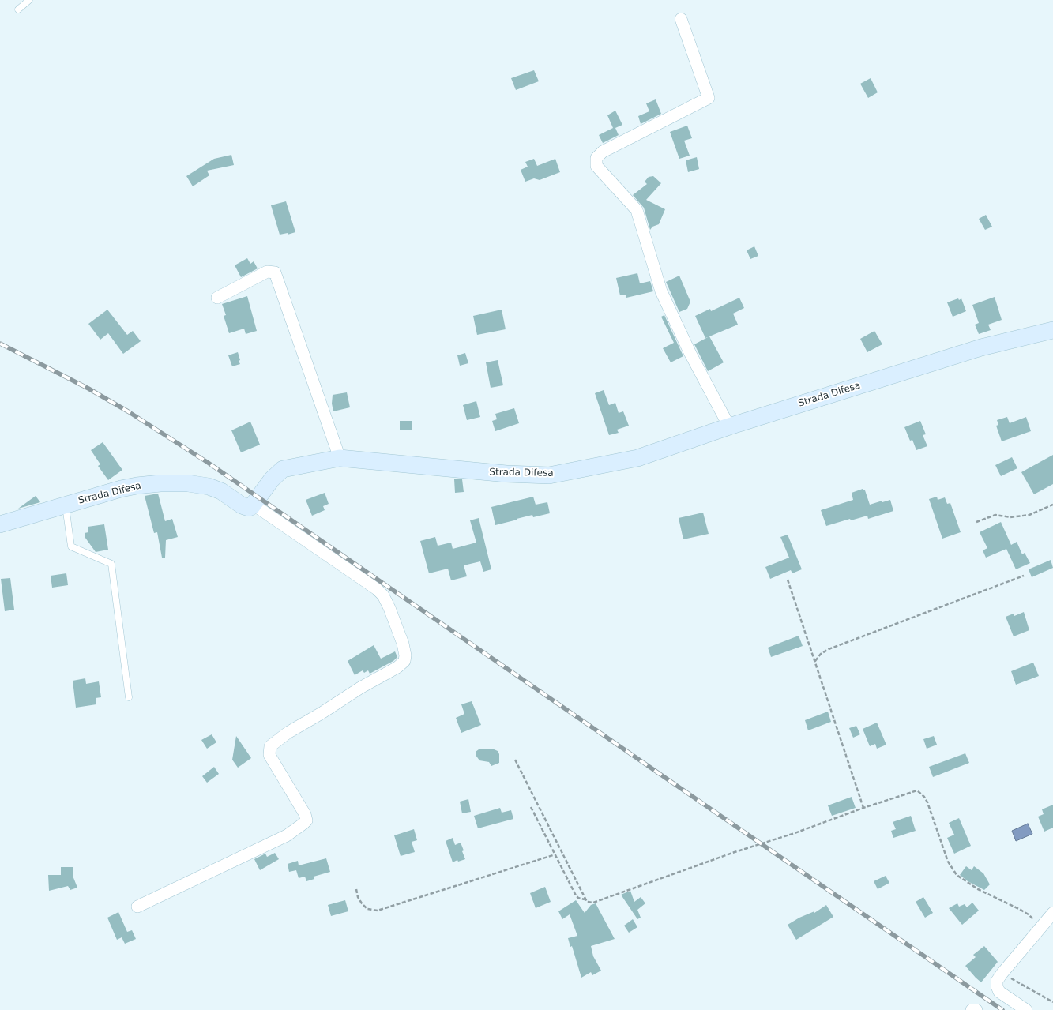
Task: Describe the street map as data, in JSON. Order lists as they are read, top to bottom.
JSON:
{
  "streets": {
    "street": ["Strada Difesa"]
  }
}
